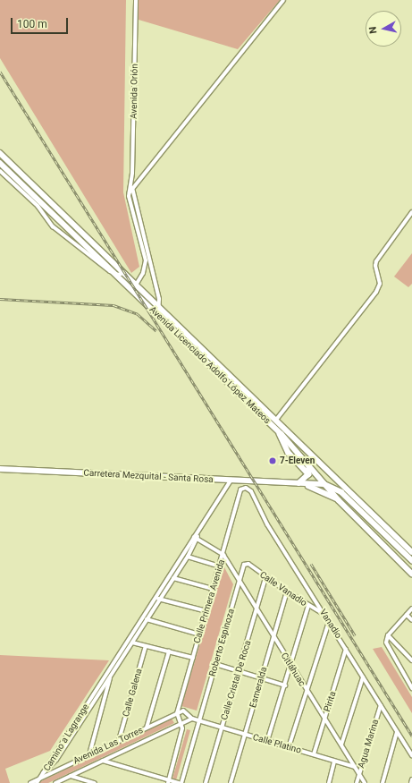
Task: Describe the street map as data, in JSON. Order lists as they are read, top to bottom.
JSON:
{
  "streets": {
    "main road": ["Avenida Licenciado Adolfo López Mateos", "Carretera Mezquital - Santa Rosa"],
    "street": [
      "Avenida Orión",
      "Calle Vanadio",
      "Calle Primera Avenida",
      "Vanadio",
      "Roberto Espinoza",
      "Citláhuac",
      "Calle Cristal De Roca",
      "Esmeralda",
      "Calle Galena",
      "Pirita",
      "Camino a Lagrange",
      "Calle Platino",
      "Agua Marina",
      "Avenida Las Torres"
    ]
  },
  "crossings": [
    ["Avenida Orión", "Avenida Licenciado Adolfo López Mateos"],
    ["Carretera Mezquital - Santa Rosa", "Camino a Lagrange"],
    ["Calle Vanadio", "Vanadio"],
    ["Calle Vanadio", "Roberto Espinoza"],
    ["Calle Vanadio", "Calle Cristal De Roca"],
    ["Calle Vanadio", "Esmeralda"],
    ["Calle Primera Avenida", "Vanadio"],
    ["Calle Primera Avenida", "Citláhuac"],
    ["Calle Primera Avenida", "Avenida Las Torres"],
    ["Vanadio", "Pirita"],
    ["Vanadio", "Agua Marina"],
    ["Roberto Espinoza", "Citláhuac"],
    ["Roberto Espinoza", "Calle Platino"],
    ["Citláhuac", "Calle Cristal De Roca"],
    ["Citláhuac", "Esmeralda"],
    ["Citláhuac", "Pirita"],
    ["Citláhuac", "Calle Platino"],
    ["Citláhuac", "Agua Marina"],
    ["Calle Cristal De Roca", "Calle Platino"],
    ["Esmeralda", "Calle Platino"],
    ["Calle Galena", "Avenida Las Torres"],
    ["Pirita", "Calle Platino"]
  ],
  "places": ["7-Eleven"],
  "scale_bar": "100 m",
  "north": "left"
}
